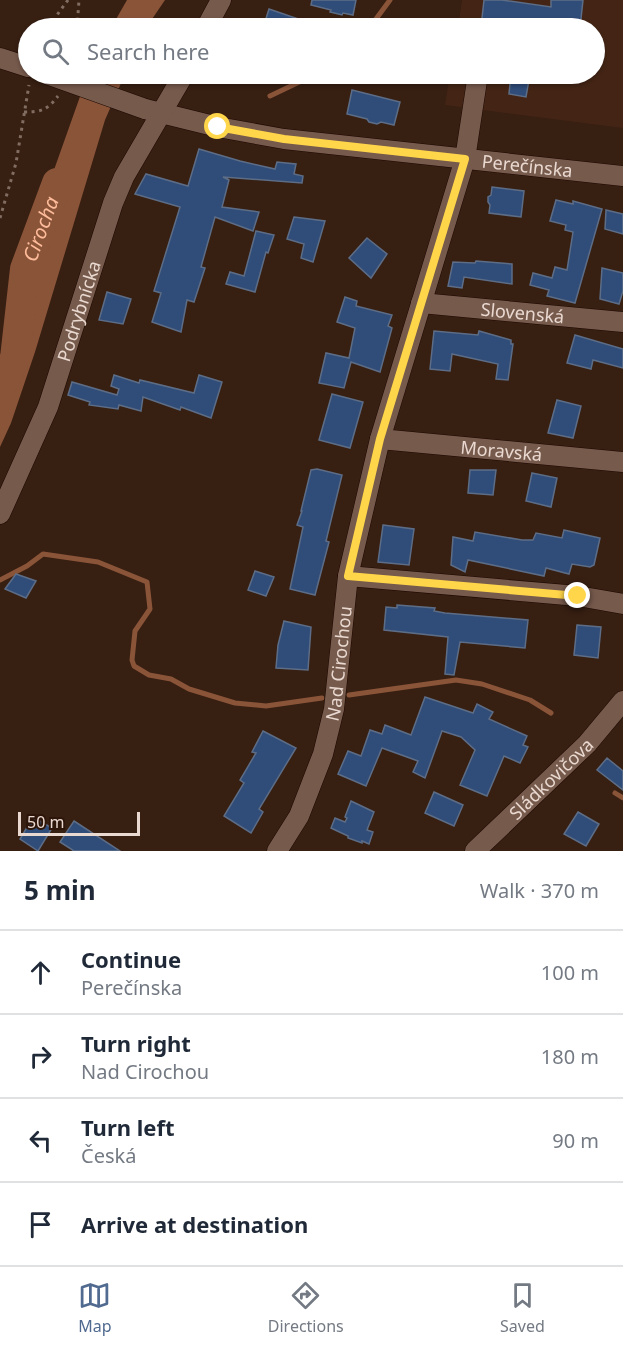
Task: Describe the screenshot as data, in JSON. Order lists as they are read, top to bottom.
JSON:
{
  "streets": {
    "street": [
      "Perečínska",
      "Podrybnícka",
      "Slovenská",
      "Moravská",
      "Nad Cirochou",
      "Sládkovičova"
    ]
  },
  "crossings": [
    ["Perečínska", "Podrybnícka"],
    ["Perečínska", "Nad Cirochou"],
    ["Slovenská", "Nad Cirochou"],
    ["Moravská", "Nad Cirochou"]
  ],
  "water": ["Cirocha"],
  "scale_bar": "50 m",
  "page": {
    "search": "Search here",
    "scale": "50 m",
    "heading": ["5 min", "Walk · 370 m"],
    "list": [
      ["Continue", "Perečínska", "100 m"],
      ["Turn right", "Nad Cirochou", "180 m"],
      ["Turn left", "Česká", "90 m"],
      "Arrive at destination"
    ],
    "nav": ["Map", "Directions", "Saved"]
  }
}
